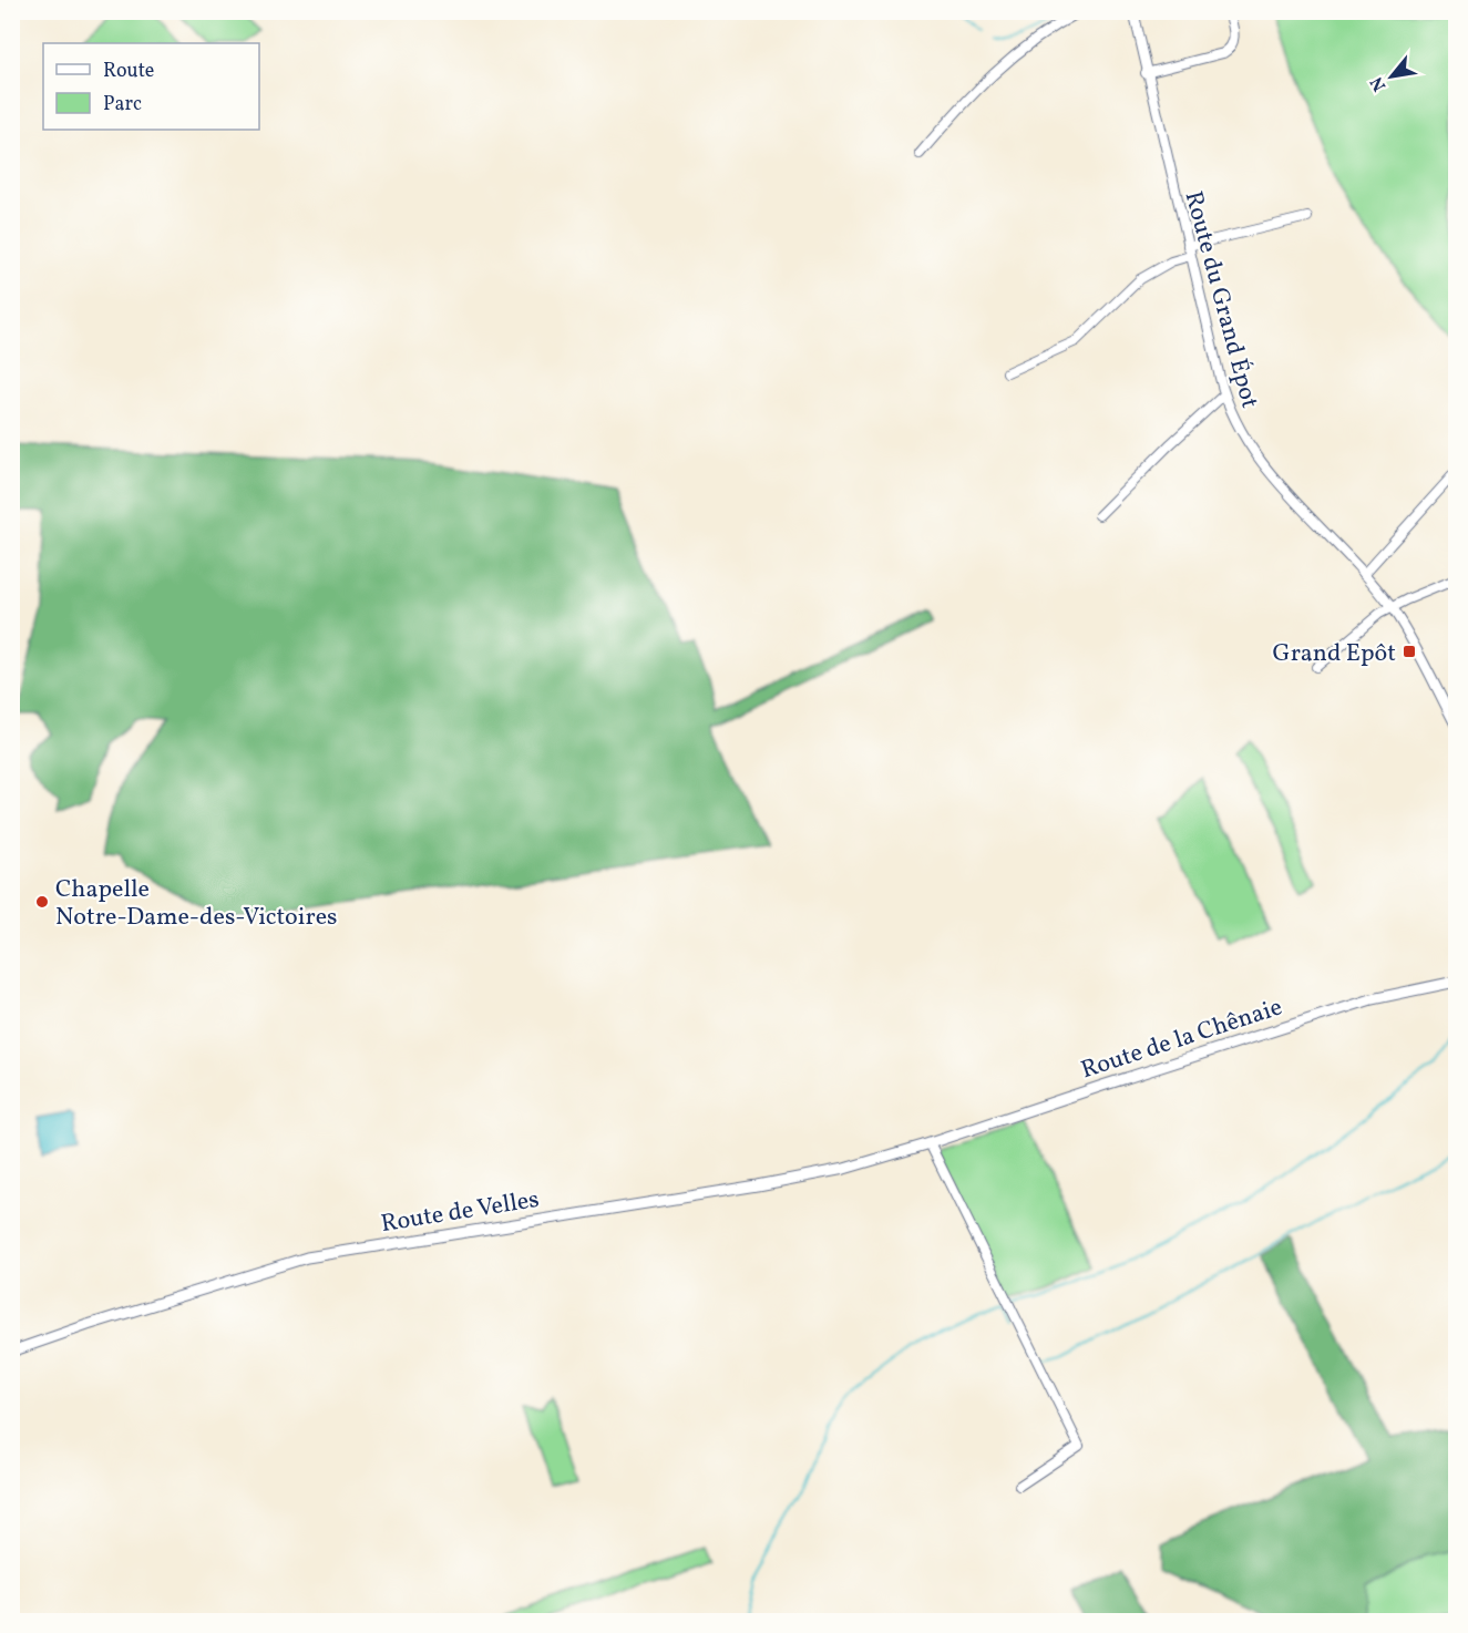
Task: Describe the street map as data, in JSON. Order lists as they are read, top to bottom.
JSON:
{
  "streets": {
    "main road": ["Route de la Chênaie", "Route de Velles"],
    "street": ["Route du Grand Épot"]
  },
  "crossings": [
    ["Route de la Chênaie", "Route de Velles"]
  ],
  "places": {
    "transit": ["Grand Epôt"],
    "other": ["Chapelle Notre-Dame-des-Victoires"]
  },
  "legend": ["Route", "Parc"],
  "north": "bottom left"
}
